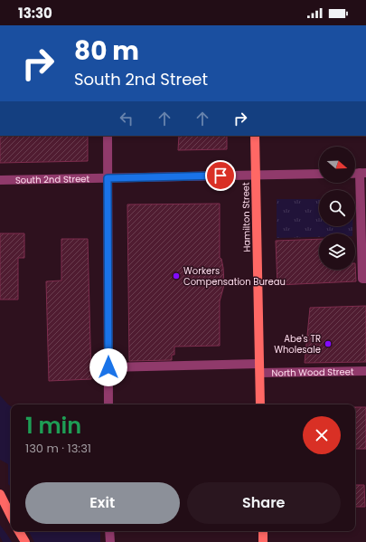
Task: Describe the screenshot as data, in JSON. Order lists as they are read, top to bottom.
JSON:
{
  "streets": {
    "main road": ["Hamilton Street"],
    "street": ["South 2nd Street", "North Wood Street"]
  },
  "crossings": [
    ["South 2nd Street", "Hamilton Street"],
    ["Hamilton Street", "North Wood Street"]
  ],
  "places": ["Workers Compensation Bureau", "Abe's TR Wholesale"],
  "north": "right",
  "page": {
    "status": "13:30",
    "turn": ["80 m", "South 2nd Street"],
    "heading": ["1 min", "130 m · 13:31"],
    "buttons": ["Exit", "Share"]
  }
}
